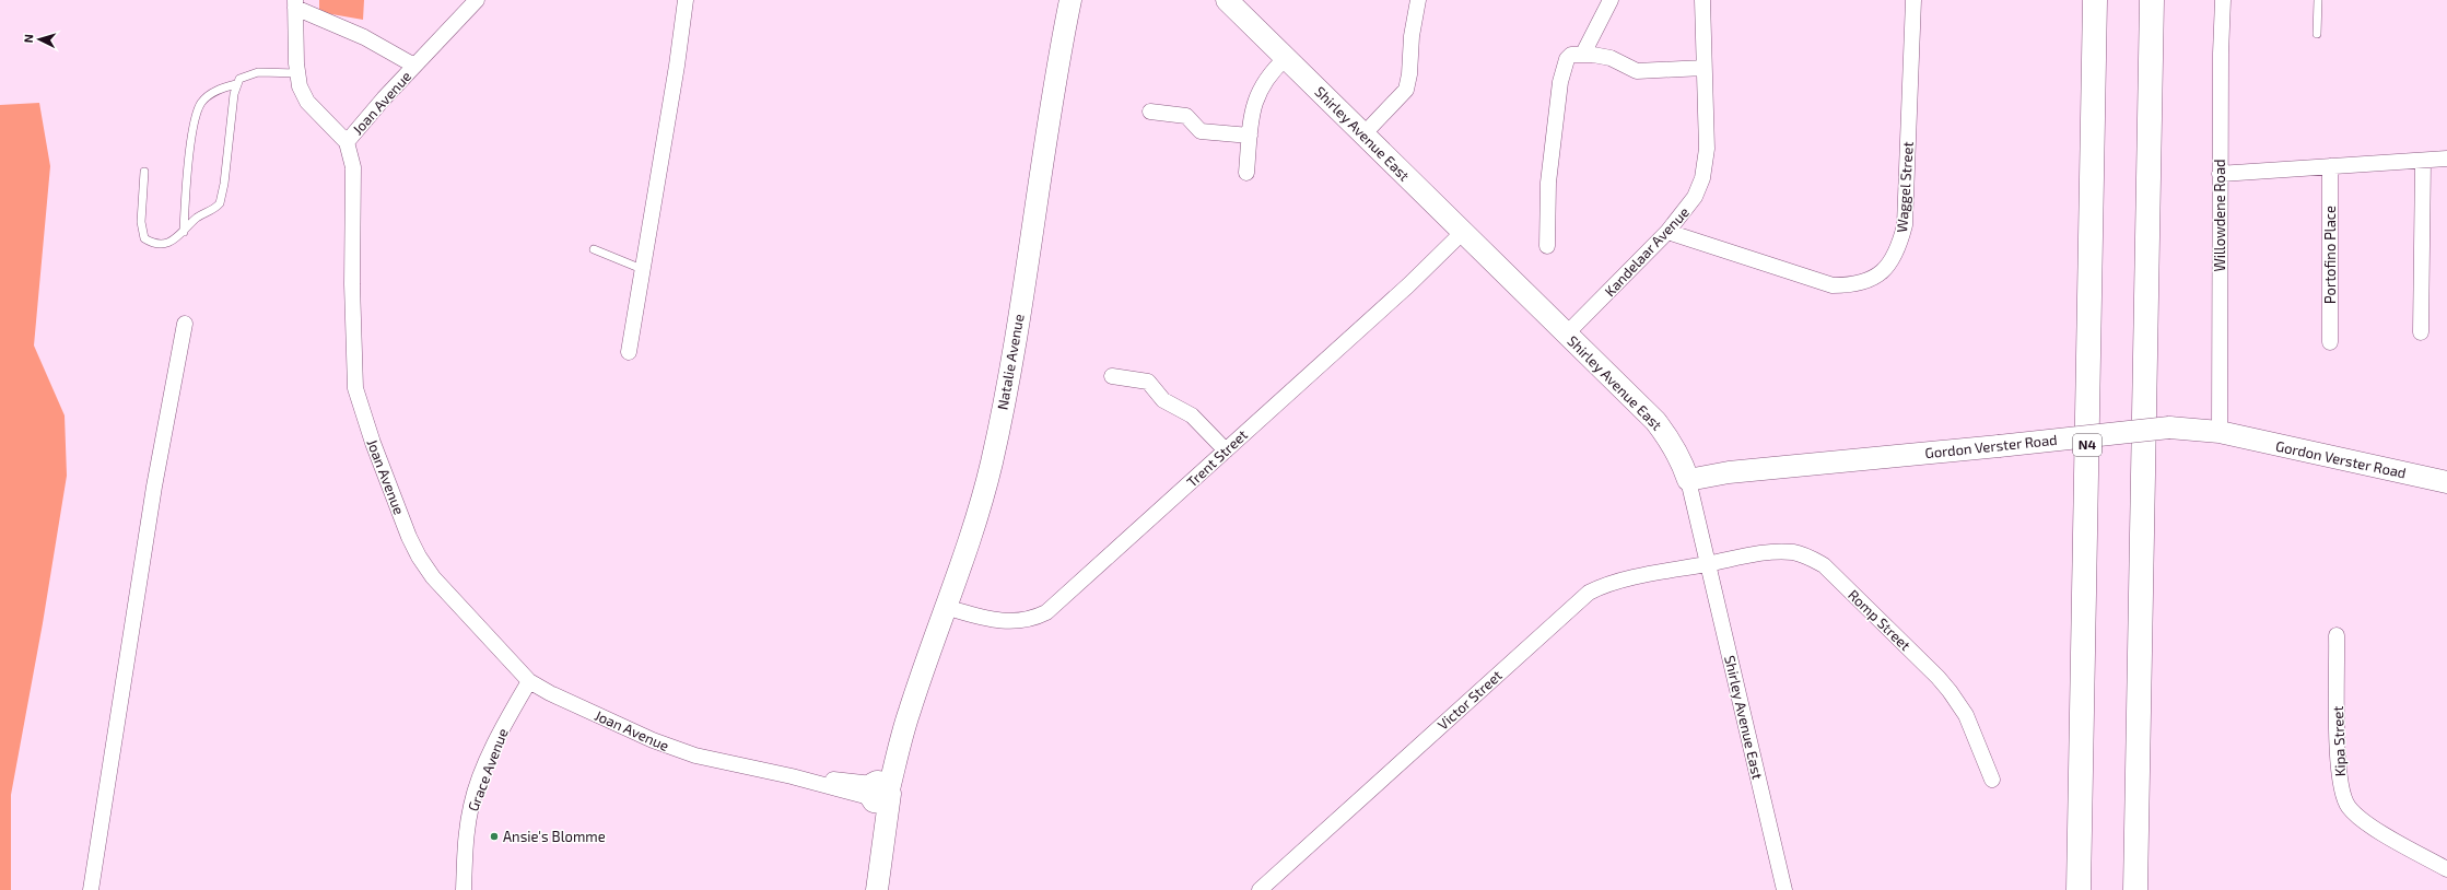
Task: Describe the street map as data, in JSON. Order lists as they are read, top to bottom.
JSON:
{
  "streets": {
    "highway": ["N4"],
    "street": [
      "Joan Avenue",
      "Shirley Avenue East",
      "Waggel Street",
      "Willowdene Road",
      "Kandelaar Avenue",
      "Portofino Place",
      "Natalie Avenue",
      "Gordon Verster Road",
      "Trent Street",
      "Romp Street",
      "Victor Street",
      "Kipa Street",
      "Grace Avenue"
    ]
  },
  "crossings": [
    ["Joan Avenue", "Natalie Avenue"],
    ["Joan Avenue", "Grace Avenue"],
    ["Shirley Avenue East", "Kandelaar Avenue"],
    ["Shirley Avenue East", "Gordon Verster Road"],
    ["Shirley Avenue East", "Trent Street"],
    ["Shirley Avenue East", "Romp Street"],
    ["Shirley Avenue East", "Victor Street"],
    ["Waggel Street", "Kandelaar Avenue"],
    ["Willowdene Road", "Gordon Verster Road"],
    ["Natalie Avenue", "Trent Street"],
    ["Romp Street", "Victor Street"]
  ],
  "places": ["Ansie's Blomme"],
  "north": "left"
}
